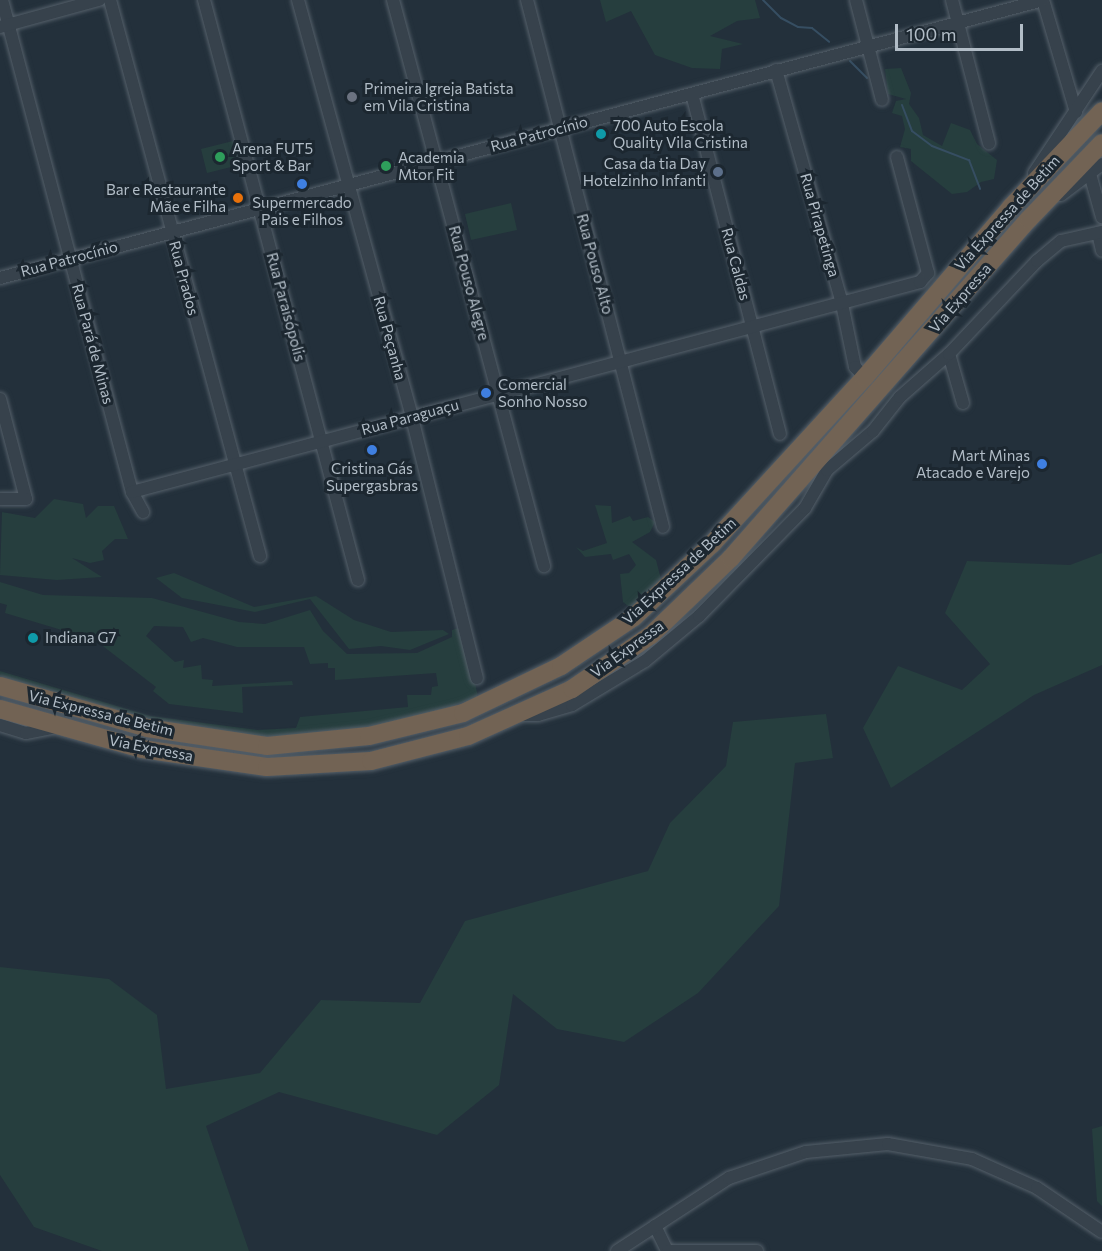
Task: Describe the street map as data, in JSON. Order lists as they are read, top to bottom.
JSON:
{
  "streets": {
    "highway": ["Via Expressa de Betim", "Via Expressa"],
    "street": [
      "Rua Patrocínio",
      "Rua Pirapetinga",
      "Rua Pouso Alto",
      "Rua Caldas",
      "Rua Prados",
      "Rua Pouso Alegre",
      "Rua Paraisópolis",
      "Rua Peçanha",
      "Rua Pará de Minas",
      "Rua Paraguaçu"
    ]
  },
  "crossings": [
    ["Rua Patrocínio", "Rua Pirapetinga"],
    ["Rua Patrocínio", "Rua Pouso Alto"],
    ["Rua Patrocínio", "Rua Caldas"],
    ["Rua Patrocínio", "Rua Prados"],
    ["Rua Patrocínio", "Rua Pouso Alegre"],
    ["Rua Patrocínio", "Rua Paraisópolis"],
    ["Rua Patrocínio", "Rua Peçanha"],
    ["Rua Patrocínio", "Rua Pará de Minas"],
    ["Via Expressa de Betim", "Rua Pirapetinga"],
    ["Rua Pirapetinga", "Rua Paraguaçu"],
    ["Rua Pouso Alto", "Rua Paraguaçu"],
    ["Rua Caldas", "Rua Paraguaçu"],
    ["Rua Prados", "Rua Paraguaçu"],
    ["Rua Pouso Alegre", "Rua Paraguaçu"],
    ["Rua Paraisópolis", "Rua Paraguaçu"],
    ["Rua Peçanha", "Rua Paraguaçu"],
    ["Rua Pará de Minas", "Rua Paraguaçu"]
  ],
  "places": [
    "Primeira Igreja Batista em Vila Cristina",
    "700 Auto Escola Quality Vila Cristina",
    "Arena FUT5 Sport & Bar",
    "Academia Mtor Fit",
    "Casa da tia Day Hotelzinho Infanti",
    "Supermercado Pais e Filhos",
    "Bar e Restaurante Mãe e Filha",
    "Comercial Sonho Nosso",
    "Cristina Gás Supergasbras",
    "Mart Minas Atacado e Varejo",
    "Indiana G7"
  ],
  "scale_bar": "100 m"
}
